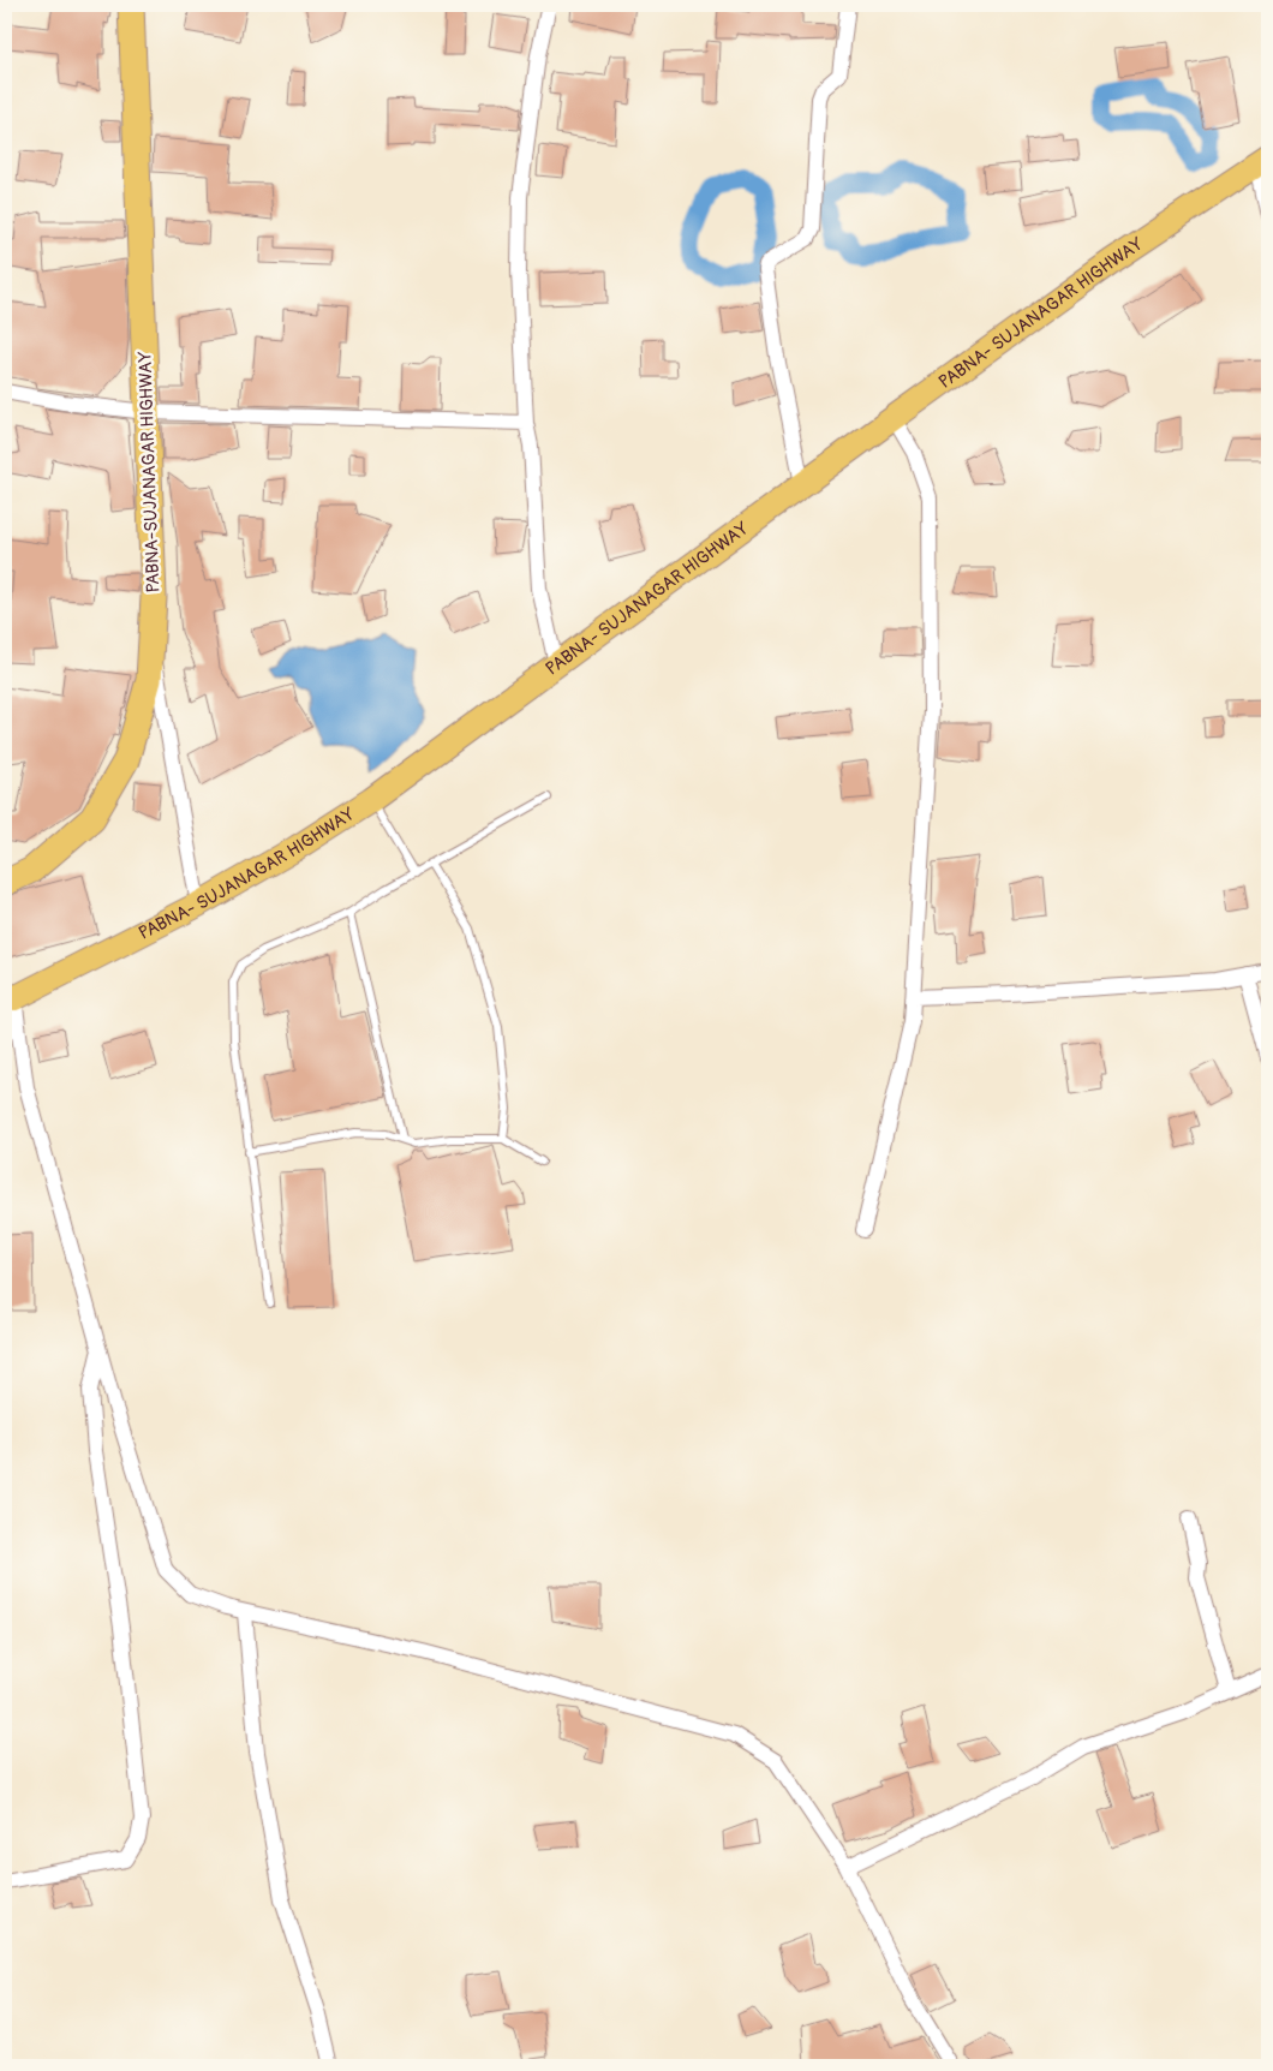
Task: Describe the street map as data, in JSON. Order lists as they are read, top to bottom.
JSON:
{
  "streets": {
    "highway": ["PABNA-SUJANAGAR HIGHWAY"],
    "main road": ["PABNA- SUJANAGAR HIGHWAY"]
  }
}
